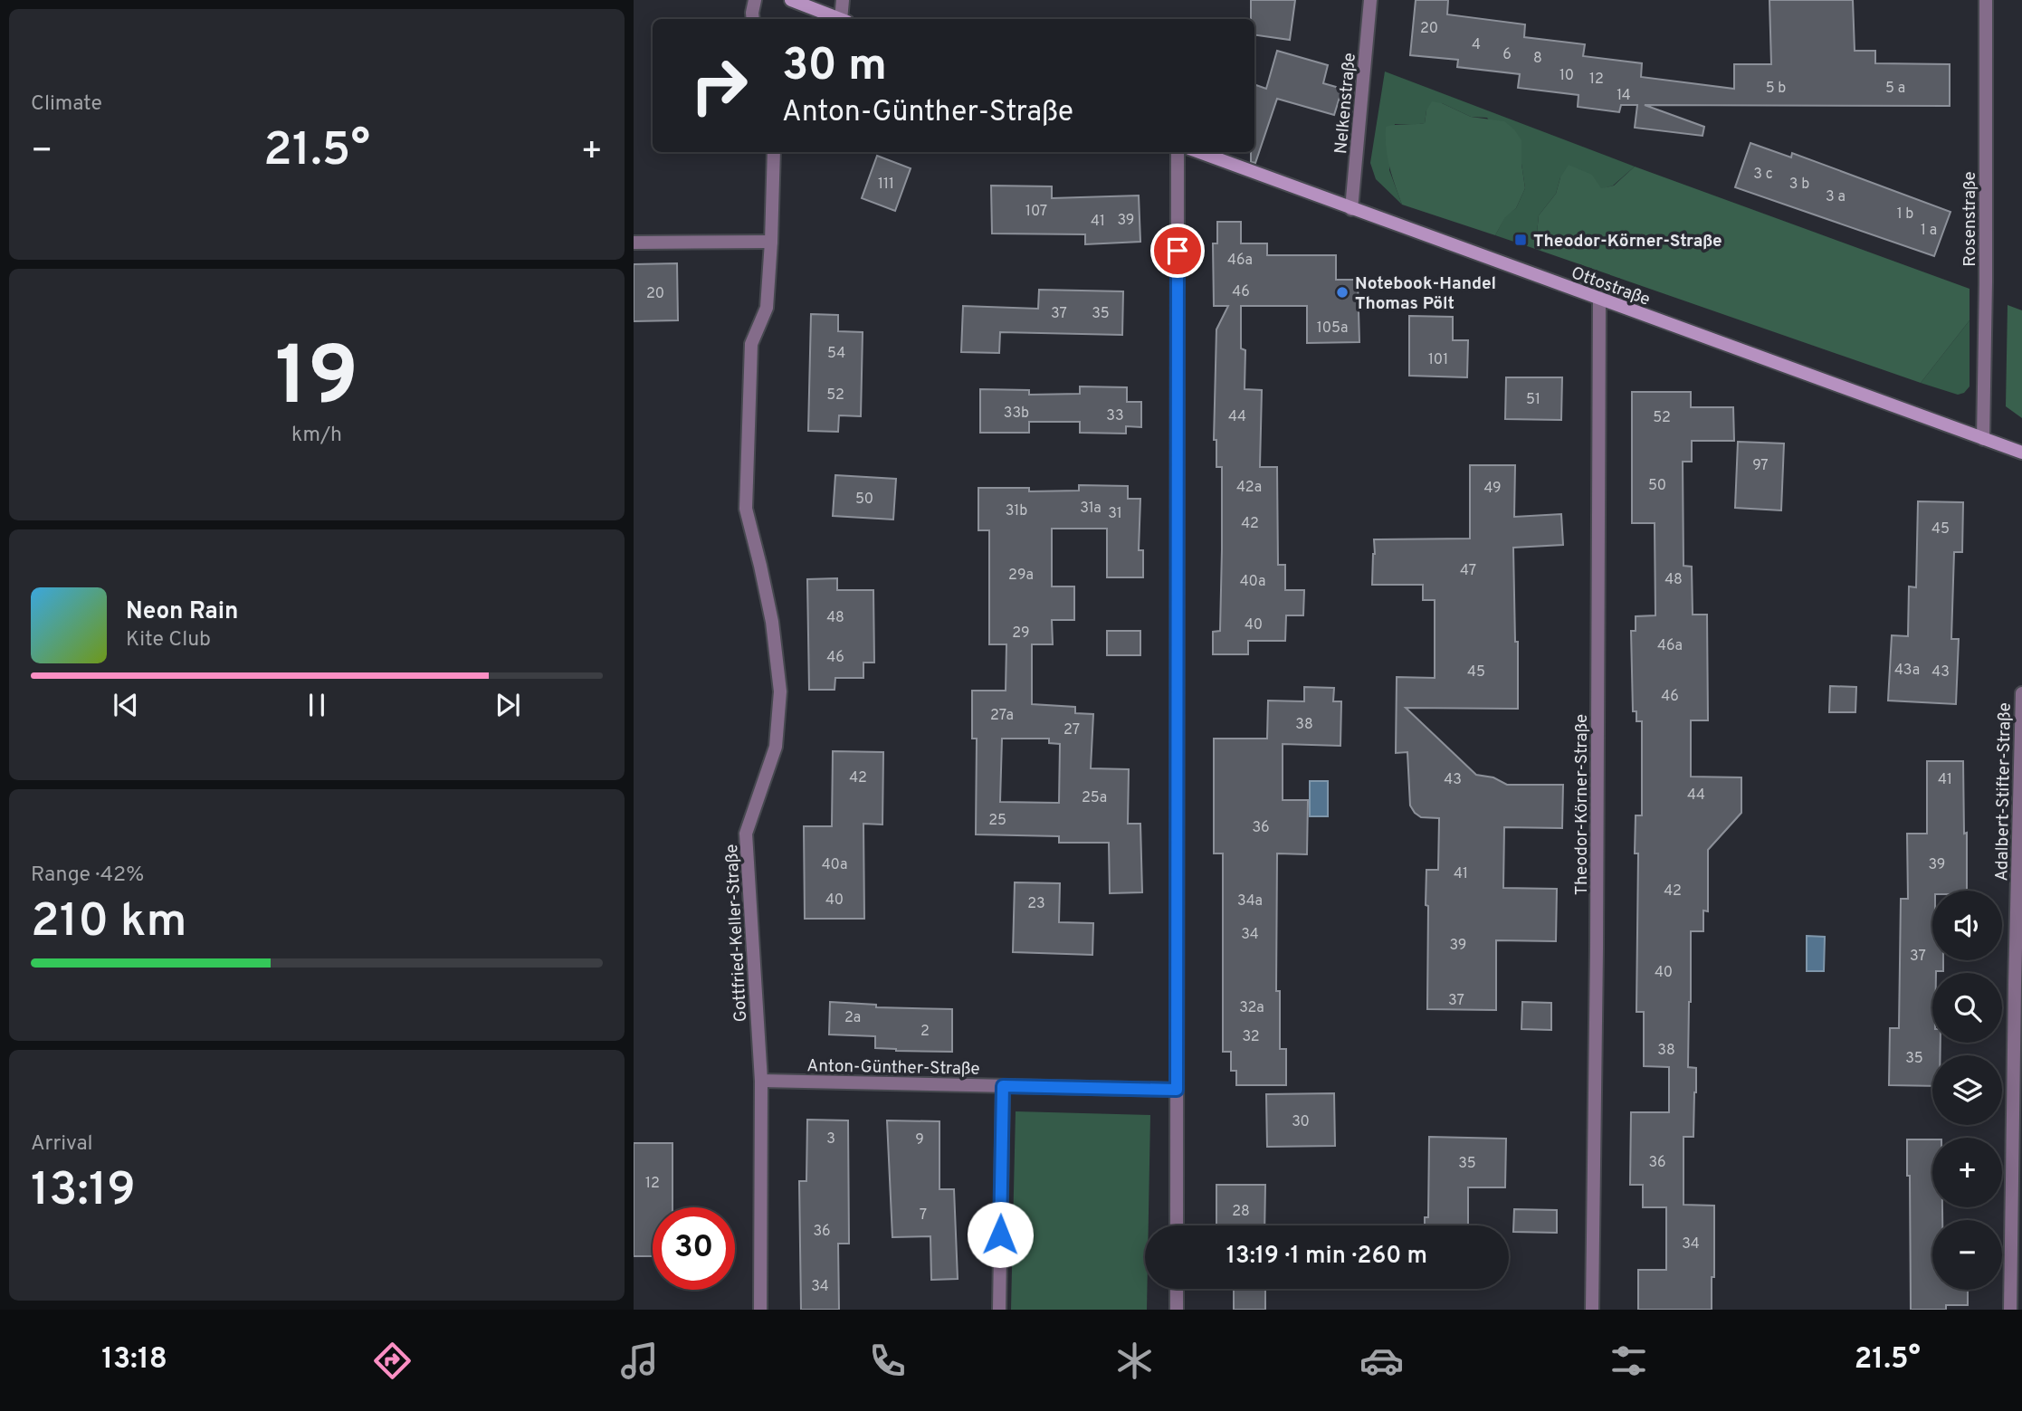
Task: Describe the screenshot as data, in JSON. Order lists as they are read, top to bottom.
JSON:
{
  "streets": {
    "street": [
      "Nelkenstraße",
      "Rosenstraße",
      "Ottostraße",
      "Adalbert-Stifter-Straße",
      "Theodor-Körner-Straße",
      "Gottfried-Keller-Straße",
      "Anton-Günther-Straße"
    ]
  },
  "crossings": [
    ["Nelkenstraße", "Ottostraße"],
    ["Rosenstraße", "Ottostraße"],
    ["Ottostraße", "Theodor-Körner-Straße"],
    ["Gottfried-Keller-Straße", "Anton-Günther-Straße"]
  ],
  "places": {
    "transit": ["Theodor-Körner-Straße"],
    "other": ["Notebook-Handel Thomas Pölt"]
  },
  "house_numbers": [
    "20",
    "4",
    "6",
    "8",
    "10",
    "12",
    "5 b",
    "5 a",
    "14",
    "3 c",
    "111",
    "3 b",
    "3 a",
    "107",
    "1 b",
    "39",
    "41",
    "1 a",
    "46a",
    "46",
    "20",
    "37",
    "35",
    "105a",
    "54",
    "101",
    "52",
    "51",
    "33b",
    "33",
    "44",
    "52",
    "97",
    "50",
    "42a",
    "49",
    "50",
    "31a",
    "31b",
    "31",
    "42",
    "45",
    "47",
    "29a",
    "48",
    "40a",
    "48",
    "40",
    "29",
    "46a",
    "46",
    "43a",
    "45",
    "43",
    "46",
    "27a",
    "38",
    "27",
    "42",
    "43",
    "41",
    "44",
    "25a",
    "25",
    "36",
    "40a",
    "39",
    "41",
    "42",
    "40",
    "34a",
    "23",
    "34",
    "39",
    "37",
    "40",
    "37",
    "32a",
    "2a",
    "2",
    "32",
    "38",
    "35",
    "30",
    "3",
    "9",
    "36",
    "35",
    "12",
    "28",
    "7",
    "36",
    "34",
    "34"
  ],
  "page": {
    "tile": [
      "Climate",
      ["19", "km/h"],
      ["Range · 42%", "210 km"],
      ["Arrival", "13:19"]
    ],
    "turn": ["30 m", "Anton-Günther-Straße"],
    "heat": ["−", "21.5°", "+"],
    "song": ["Neon Rain", "Kite Club"],
    "map_buttons": ["+", "−"],
    "limit": "30",
    "trip": "13:19 · 1 min · 260 m",
    "tabs": ["13:18", "21.5°"]
  }
}
